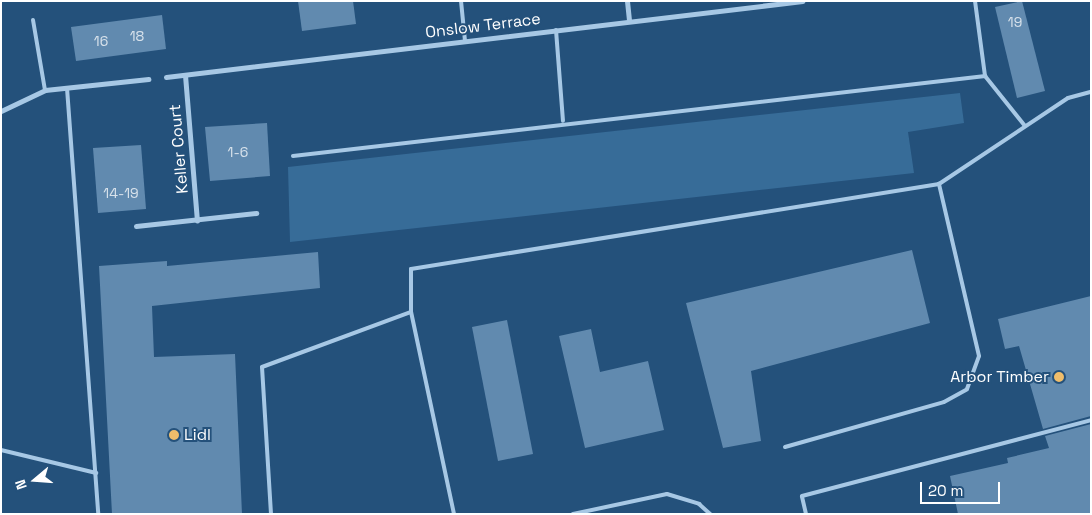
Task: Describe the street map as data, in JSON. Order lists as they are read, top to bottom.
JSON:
{
  "streets": {
    "street": ["Onslow Terrace", "Keller Court"]
  },
  "crossings": [
    ["Onslow Terrace", "Keller Court"]
  ],
  "places": ["Arbor Timber", "Lidl"],
  "house_numbers": [
    "19",
    "18",
    "16",
    "1-6",
    "14-19"
  ],
  "scale_bar": "20 m",
  "north": "left"
}
